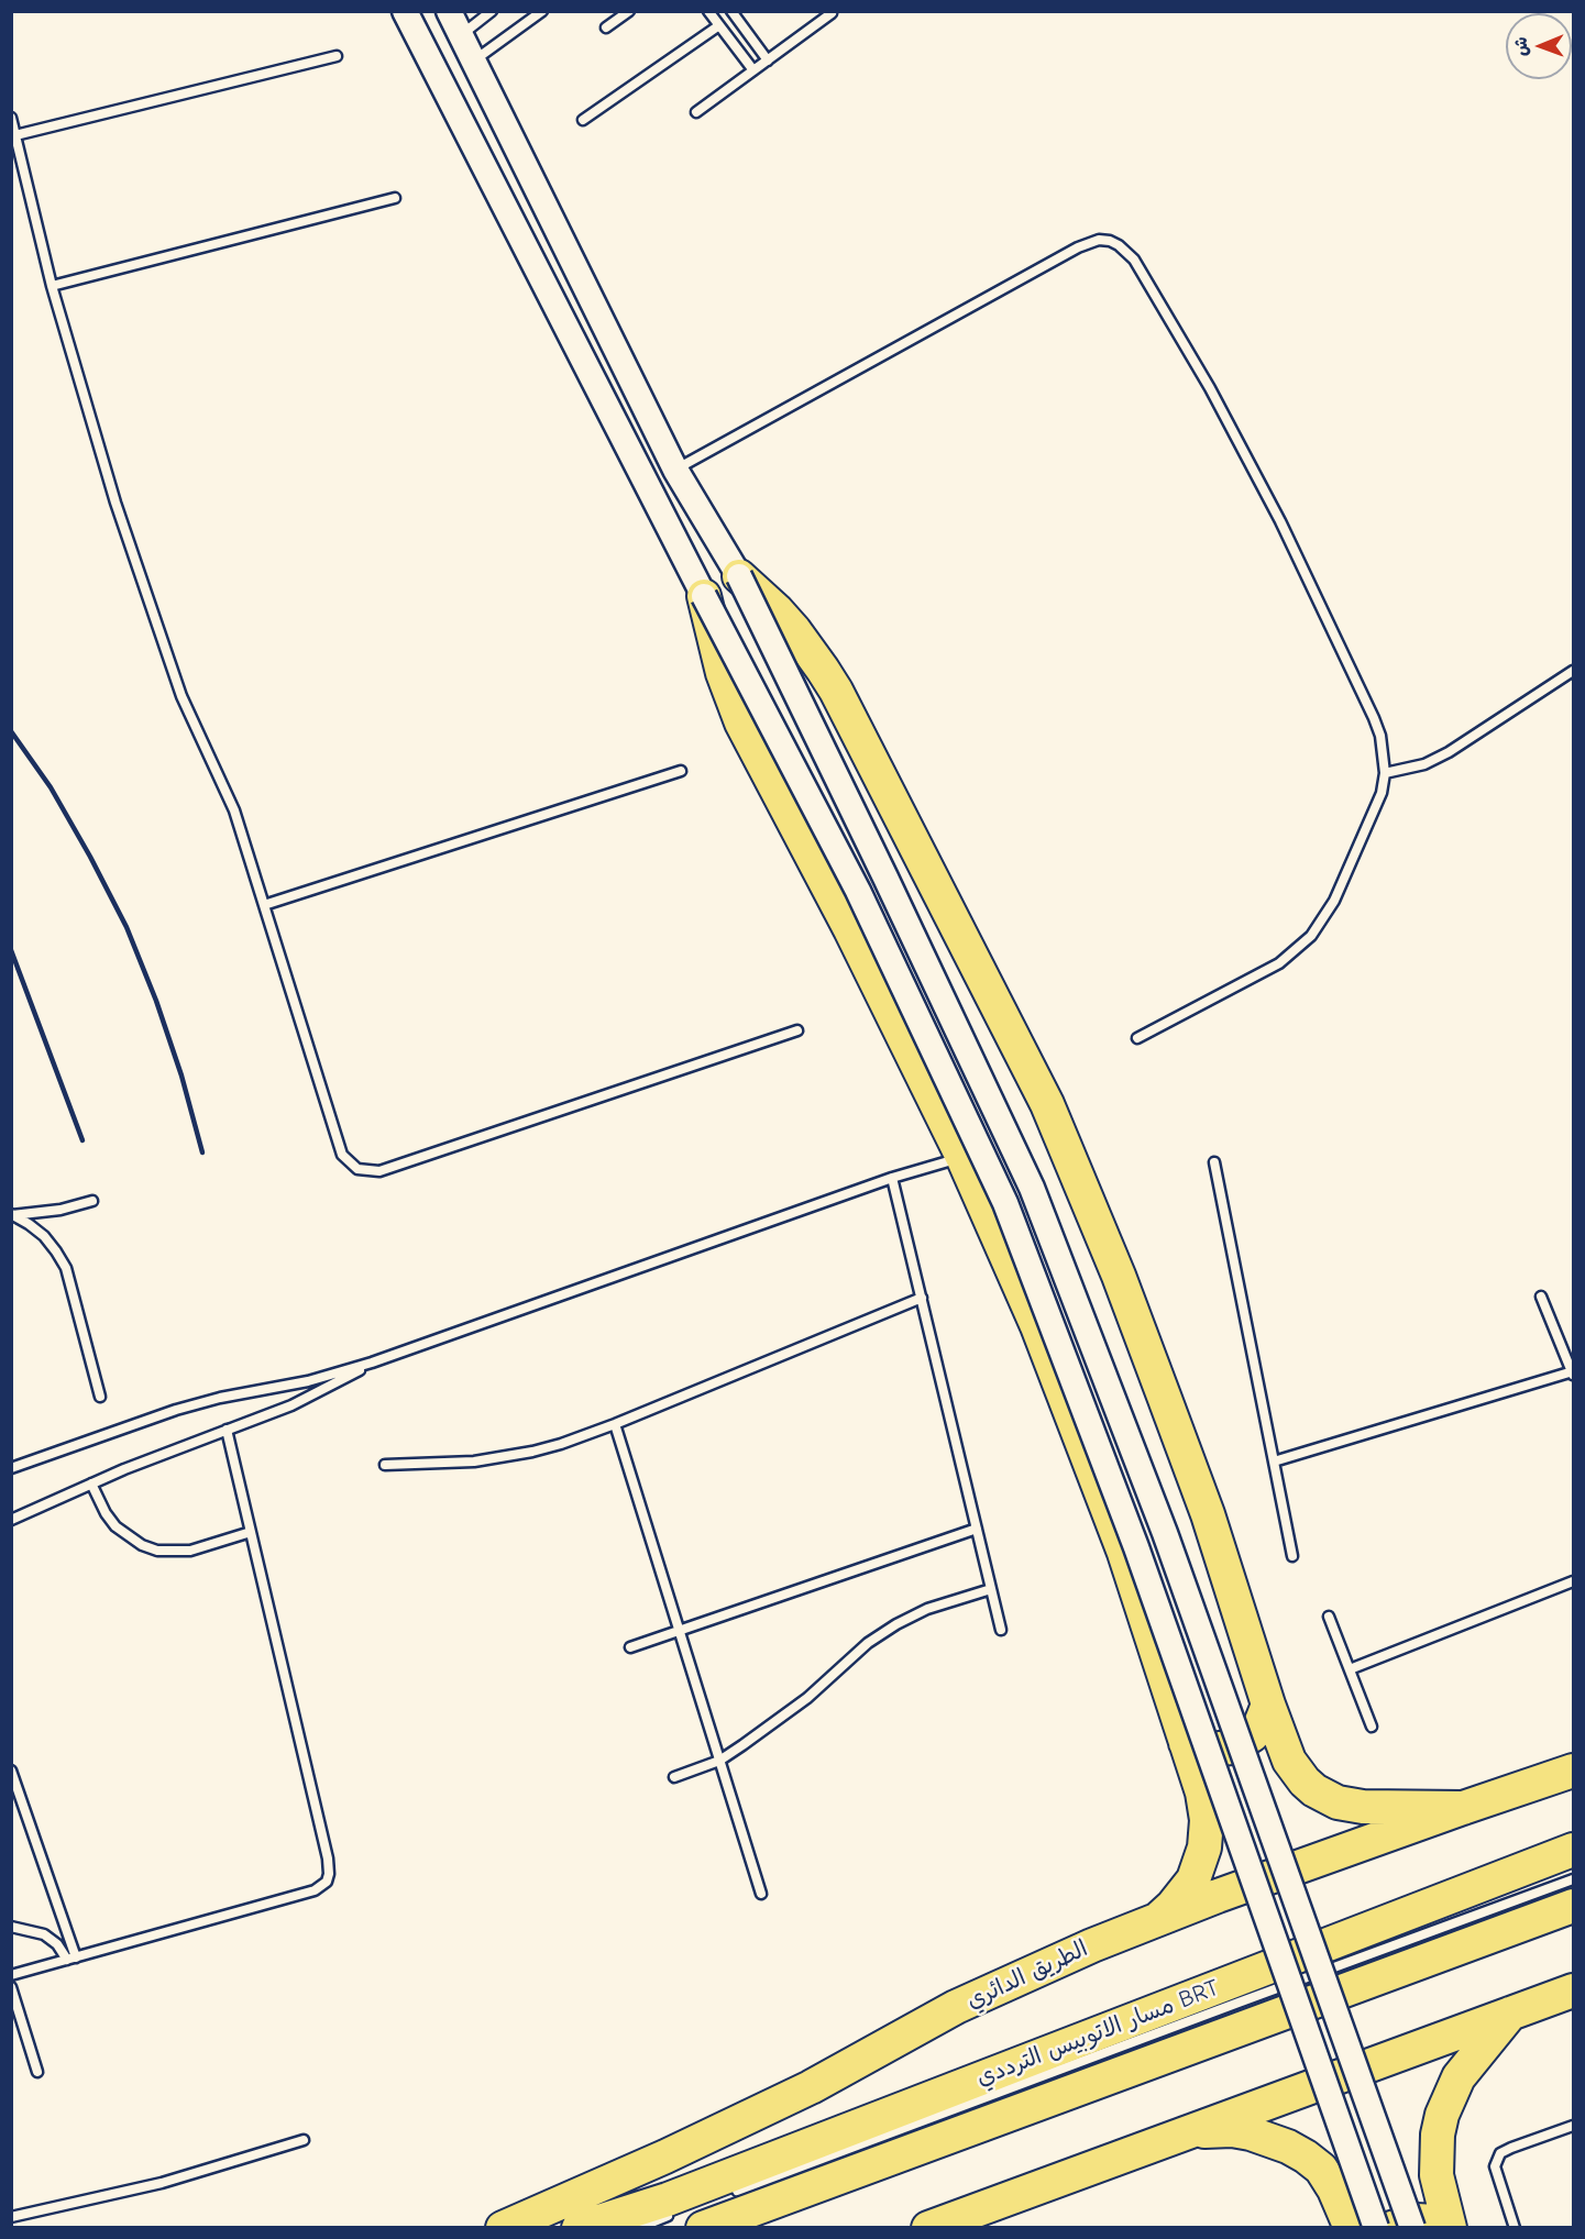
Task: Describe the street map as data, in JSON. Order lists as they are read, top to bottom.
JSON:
{
  "streets": {
    "highway": ["الطريق الدائري"],
    "lane": ["مسار الاتوبيس الترددي BRT"]
  },
  "north": "left"
}
